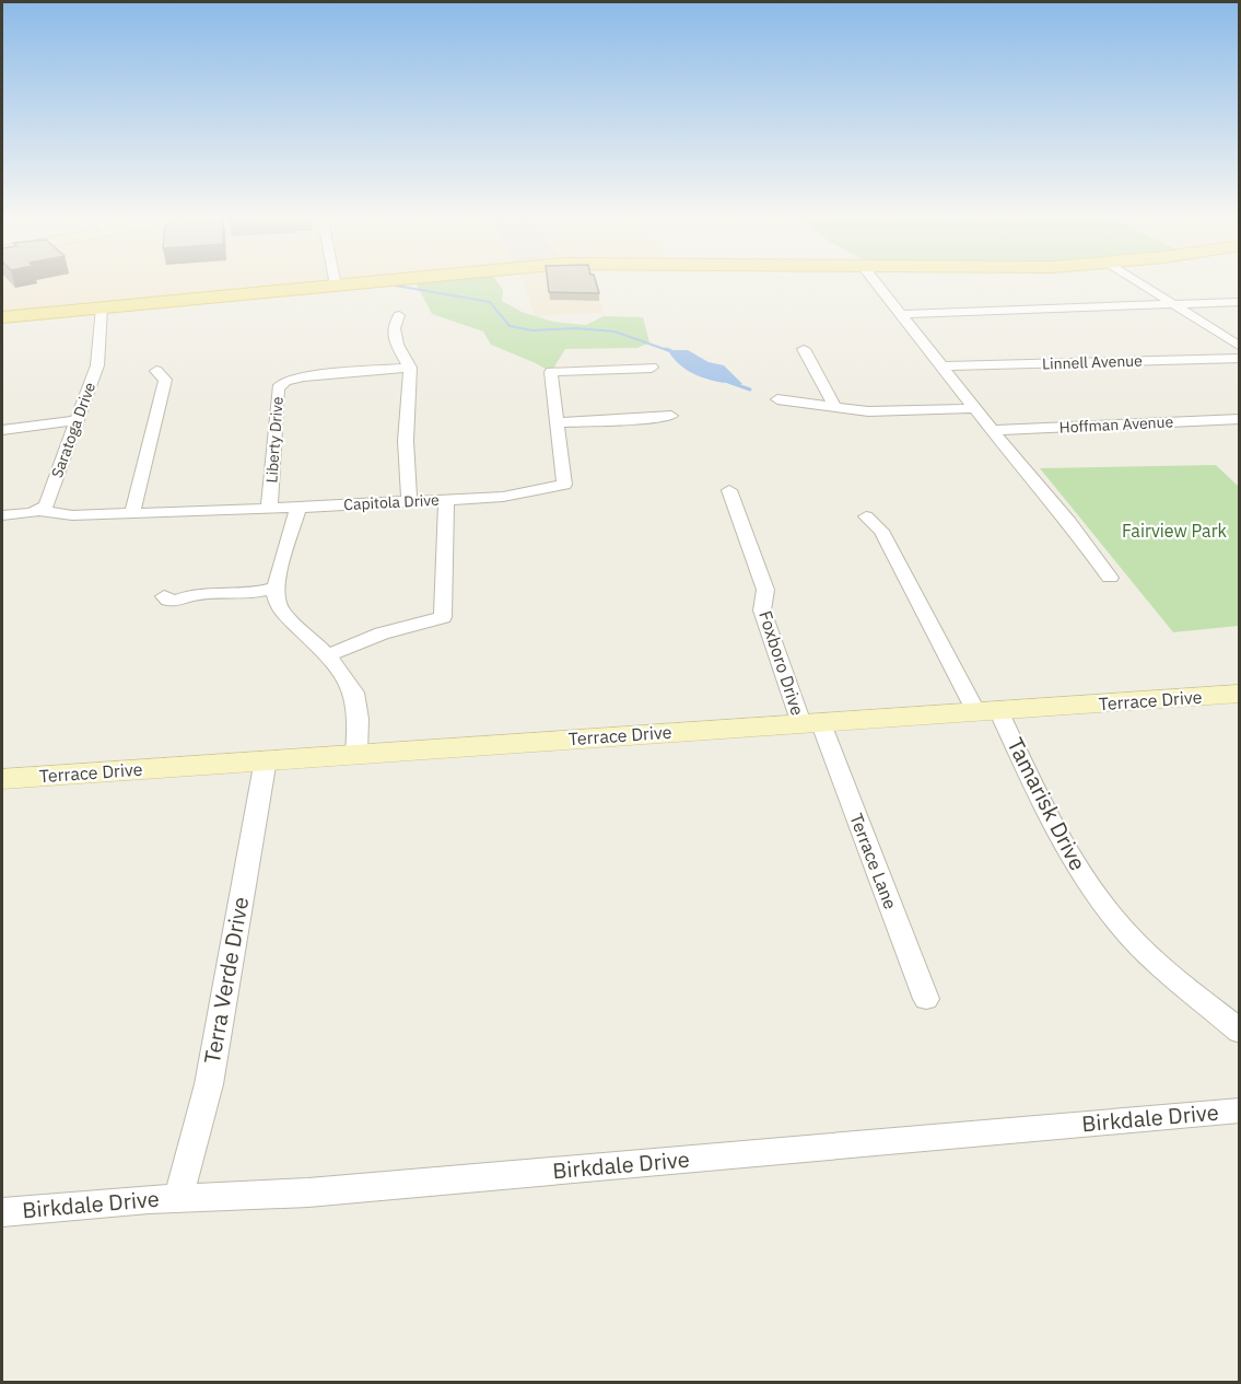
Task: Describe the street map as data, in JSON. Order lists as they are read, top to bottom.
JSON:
{
  "streets": {
    "street": [
      "Linnell Avenue",
      "Hoffman Avenue",
      "Saratoga Drive",
      "Liberty Drive",
      "Capitola Drive",
      "Foxboro Drive",
      "Terrace Drive",
      "Tamarisk Drive",
      "Terrace Lane",
      "Terra Verde Drive",
      "Birkdale Drive"
    ]
  },
  "crossings": [
    ["Saratoga Drive", "Capitola Drive"],
    ["Liberty Drive", "Capitola Drive"],
    ["Foxboro Drive", "Terrace Drive"],
    ["Foxboro Drive", "Terrace Lane"],
    ["Terrace Drive", "Tamarisk Drive"],
    ["Terrace Drive", "Terrace Lane"],
    ["Terrace Drive", "Terra Verde Drive"],
    ["Terra Verde Drive", "Birkdale Drive"]
  ],
  "parks": ["Fairview Park"]
}
